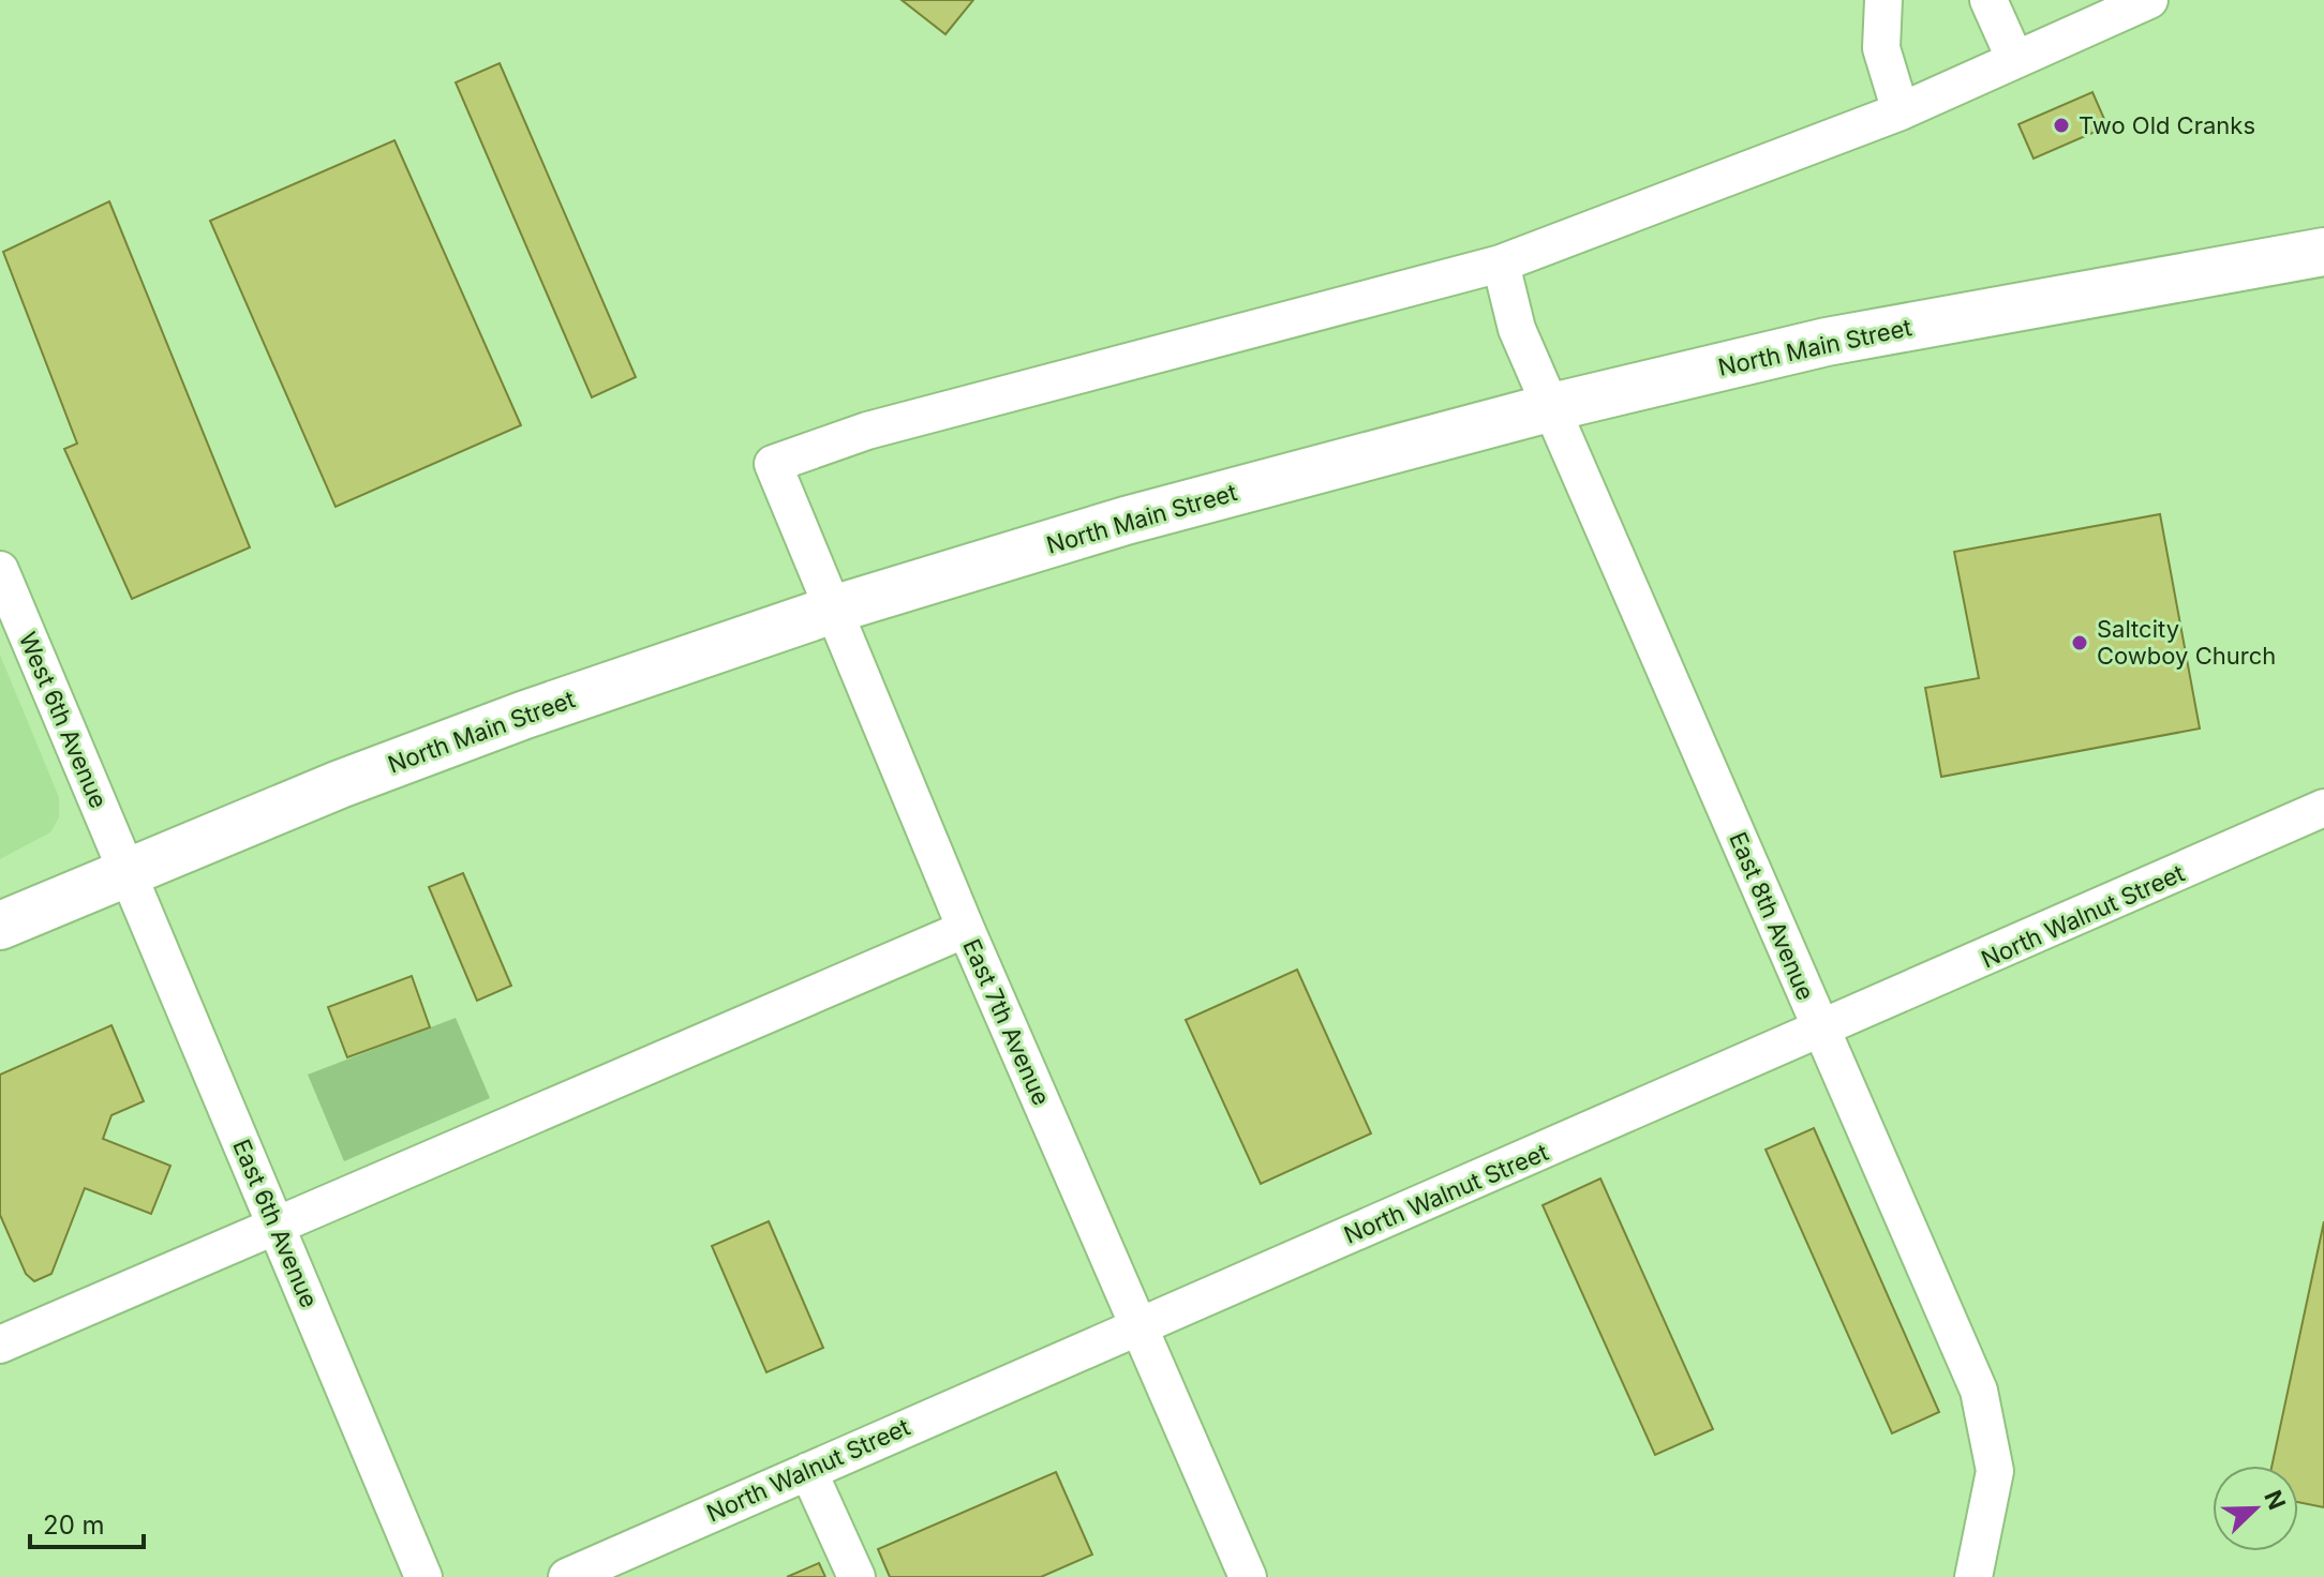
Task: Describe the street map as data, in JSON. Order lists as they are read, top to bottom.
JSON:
{
  "streets": {
    "main road": ["North Main Street"],
    "street": [
      "West 6th Avenue",
      "East 8th Avenue",
      "North Walnut Street",
      "East 7th Avenue",
      "East 6th Avenue"
    ]
  },
  "crossings": [
    ["North Main Street", "West 6th Avenue"],
    ["North Main Street", "East 8th Avenue"],
    ["North Main Street", "East 7th Avenue"],
    ["North Main Street", "East 6th Avenue"],
    ["West 6th Avenue", "East 6th Avenue"],
    ["East 8th Avenue", "North Walnut Street"],
    ["East 8th Avenue", "East 7th Avenue"],
    ["North Walnut Street", "East 7th Avenue"]
  ],
  "places": ["Two Old Cranks", "Saltcity Cowboy Church"],
  "scale_bar": "20 m",
  "north": "top right"
}
